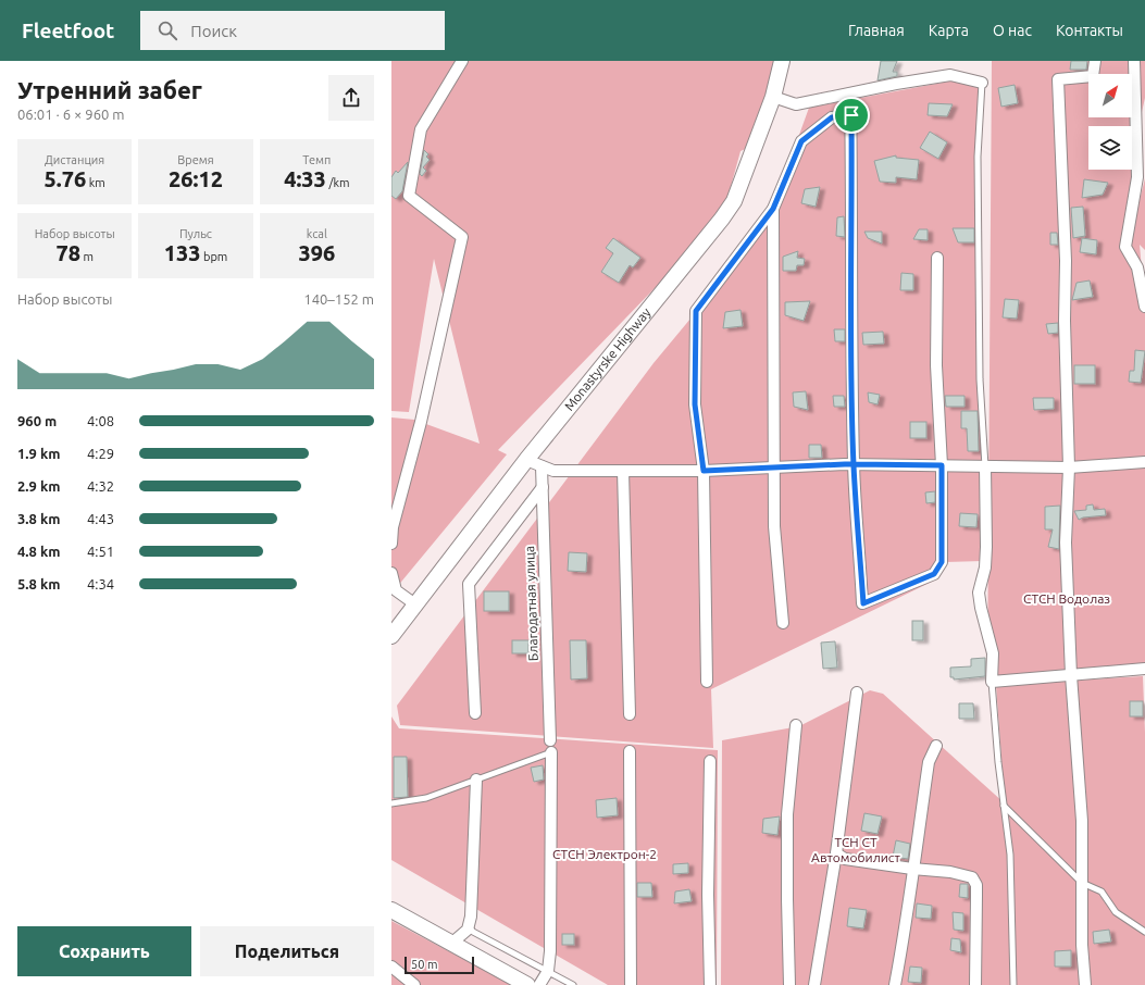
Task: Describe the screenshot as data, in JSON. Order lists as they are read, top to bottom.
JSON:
{
  "streets": {
    "main road": ["Monastyrske Highway"],
    "street": ["Благодатная улица"]
  },
  "parks": ["СТСН Водолаз", "ТСН СТ Автомобилист", "СТСН Электрон-2"],
  "scale_bar": "50 m",
  "north": "top right",
  "page": {
    "header": "Fleetfoot",
    "search": "Поиск",
    "nav": [
      "Главная",
      "Карта",
      "О нас",
      "Контакты"
    ],
    "heading": ["Утренний забег", "06:01 · 6 × 960 m"],
    "stats": [
      ["Дистанция", "5.76 km"],
      ["Время", "26:12"],
      ["Темп", "4:33 /km"],
      ["Набор высоты", "78 m"],
      ["Пульс", "133 bpm"],
      ["kcal", "396"]
    ],
    "chart": ["Набор высоты", "140–152 m"],
    "list": [
      {
        "name": "960 m",
        "note": "4:08"
      },
      {
        "name": "1.9 km",
        "note": "4:29"
      },
      {
        "name": "2.9 km",
        "note": "4:32"
      },
      {
        "name": "3.8 km",
        "note": "4:43"
      },
      {
        "name": "4.8 km",
        "note": "4:51"
      },
      {
        "name": "5.8 km",
        "note": "4:34"
      }
    ],
    "buttons": ["Сохранить", "Поделиться"],
    "scale": "50 m"
  }
}
